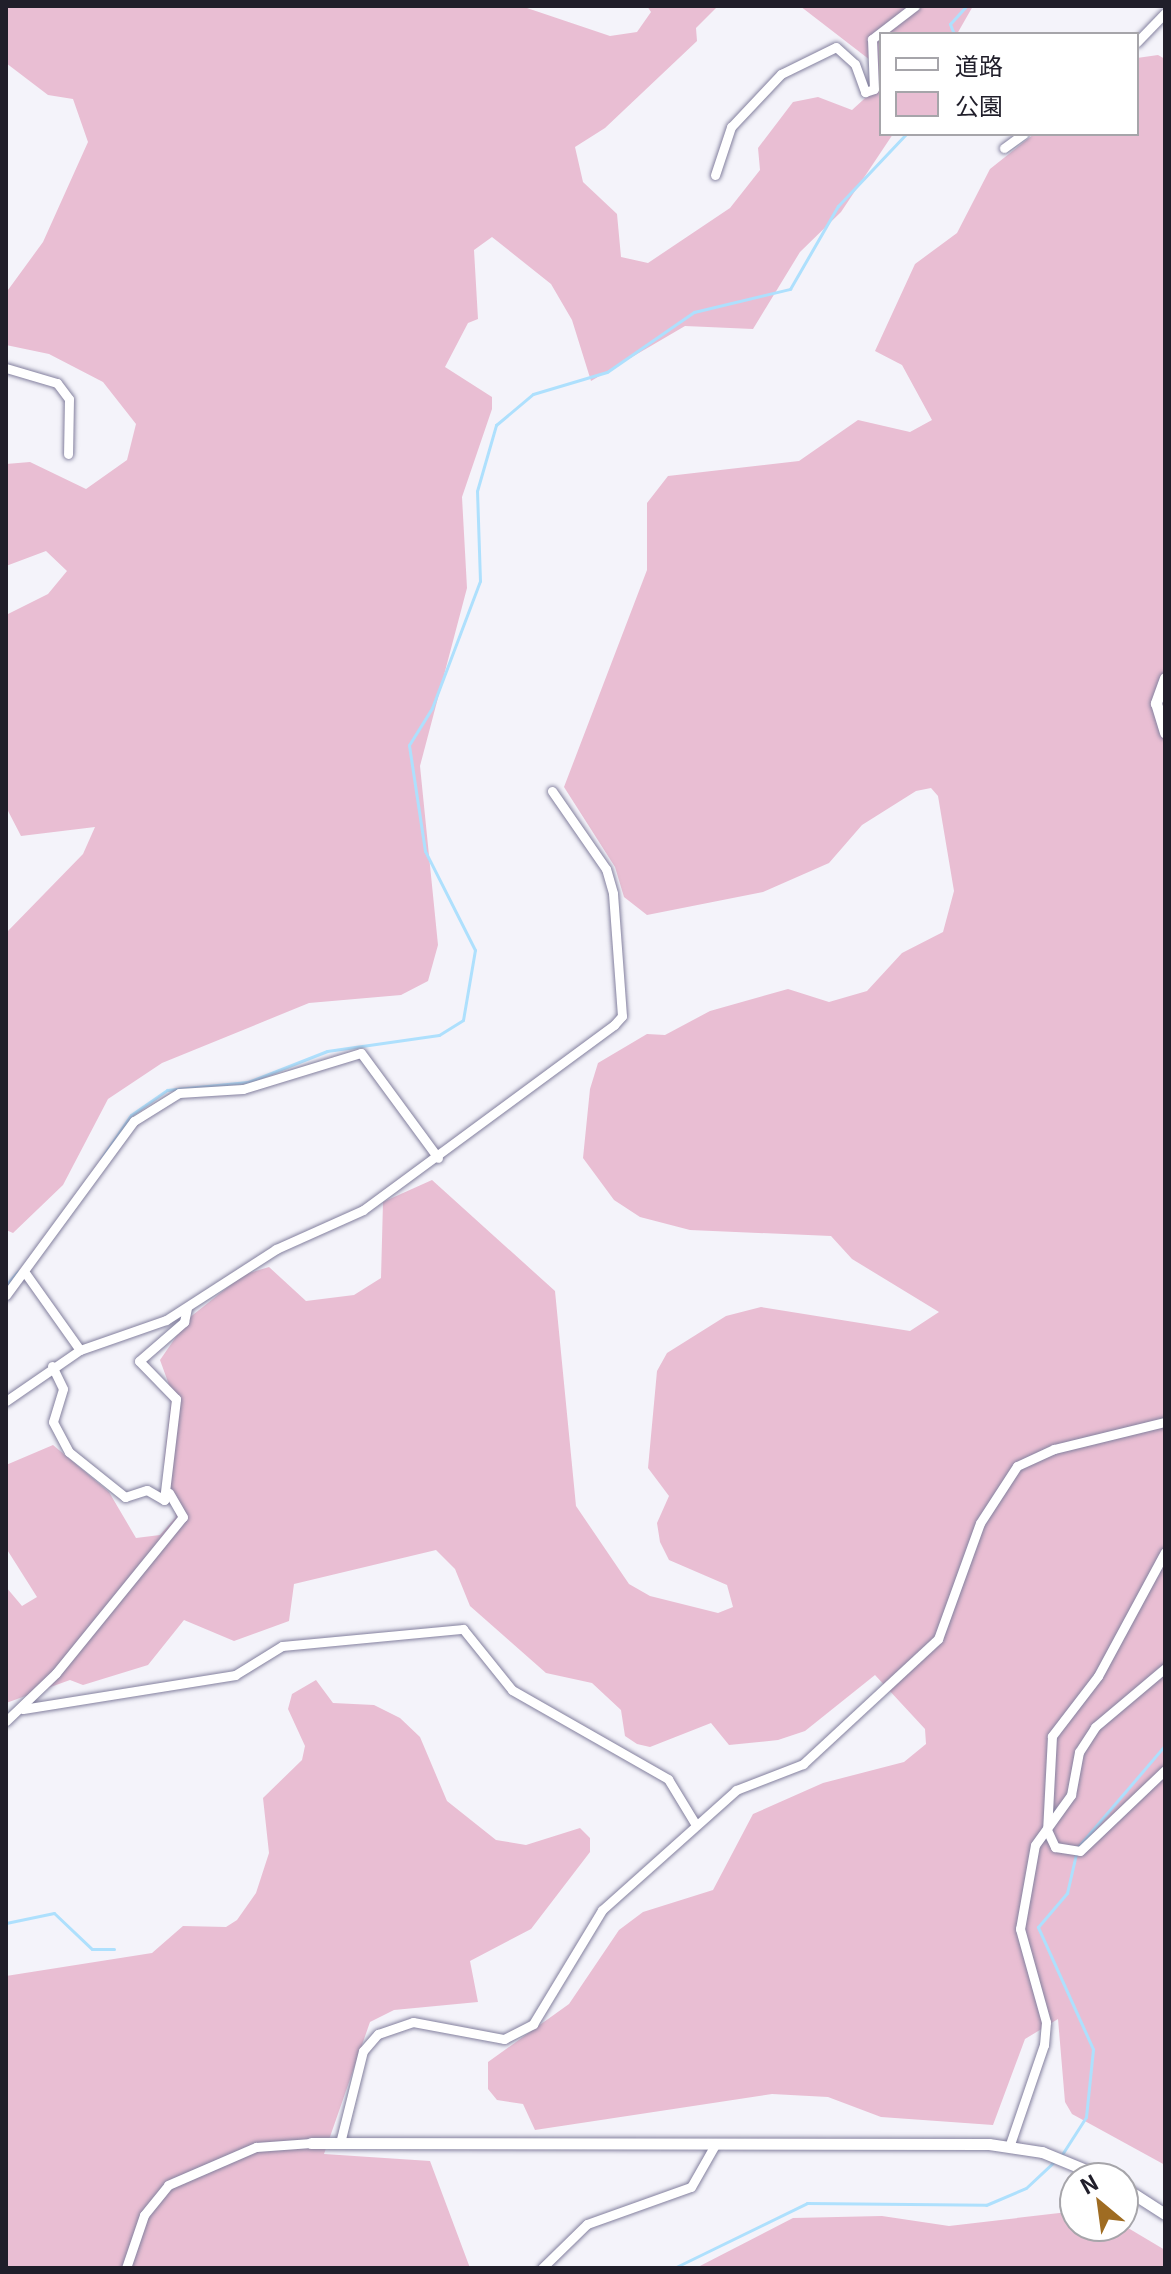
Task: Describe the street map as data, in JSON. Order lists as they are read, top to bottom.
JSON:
{
  "legend": ["道路", "公園"],
  "north": "top left"
}
